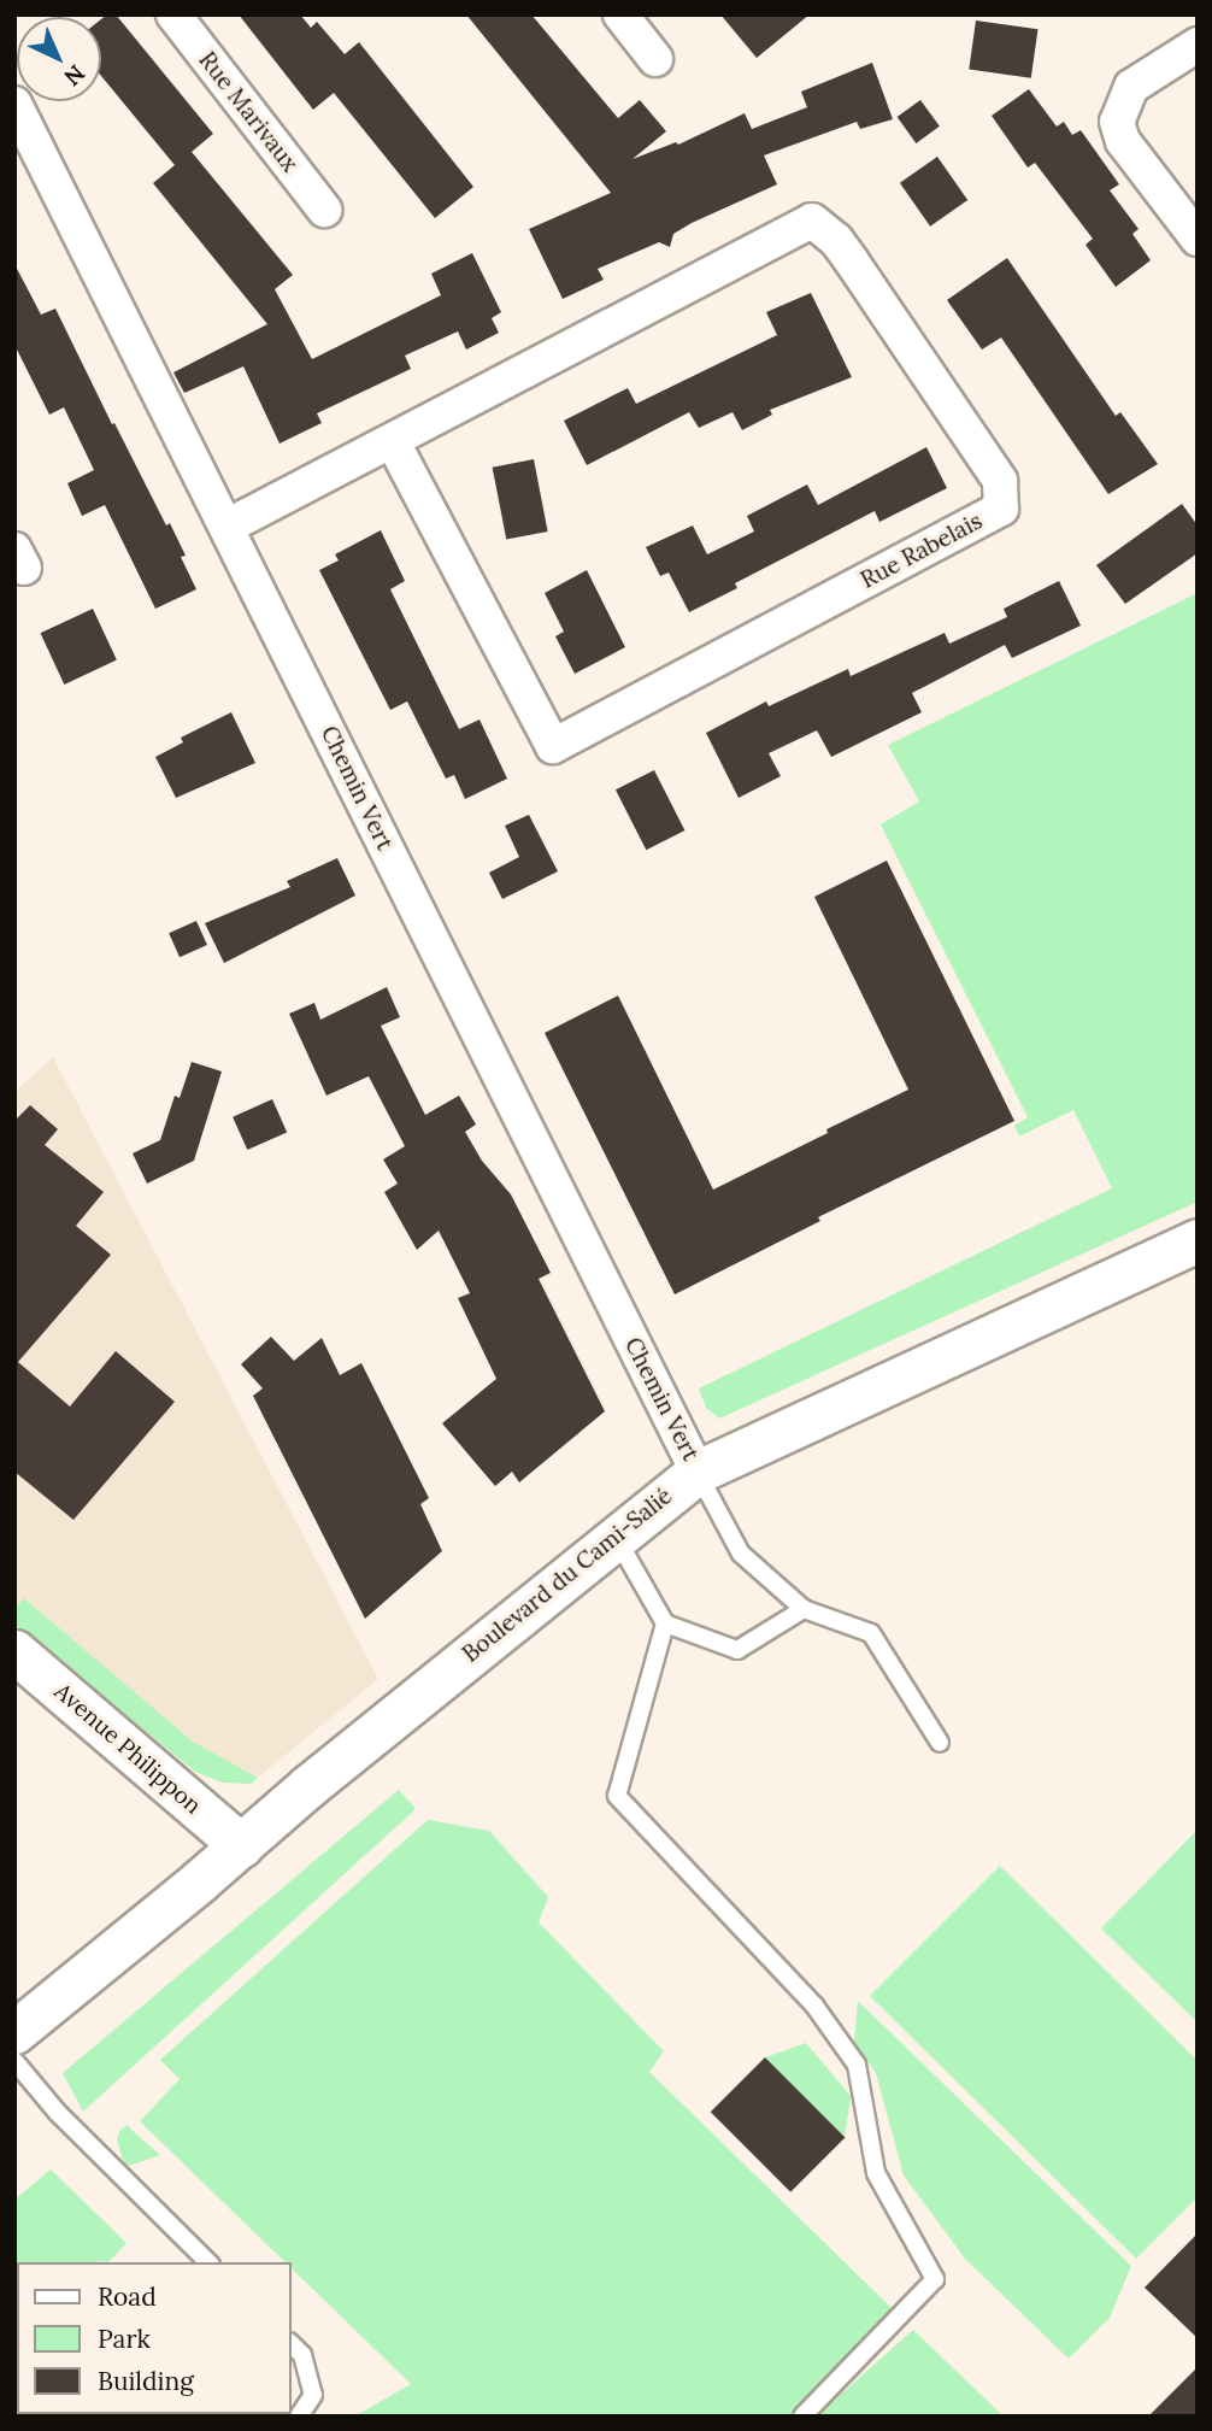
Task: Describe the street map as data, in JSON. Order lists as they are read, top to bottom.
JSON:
{
  "streets": {
    "street": [
      "Rue Marivaux",
      "Rue Rabelais",
      "Chemin Vert",
      "Boulevard du Cami-Salié",
      "Avenue Philippon"
    ]
  },
  "crossings": [
    ["Rue Rabelais", "Chemin Vert"],
    ["Chemin Vert", "Boulevard du Cami-Salié"],
    ["Boulevard du Cami-Salié", "Avenue Philippon"]
  ],
  "legend": ["Road", "Park", "Building"],
  "north": "bottom right"
}
